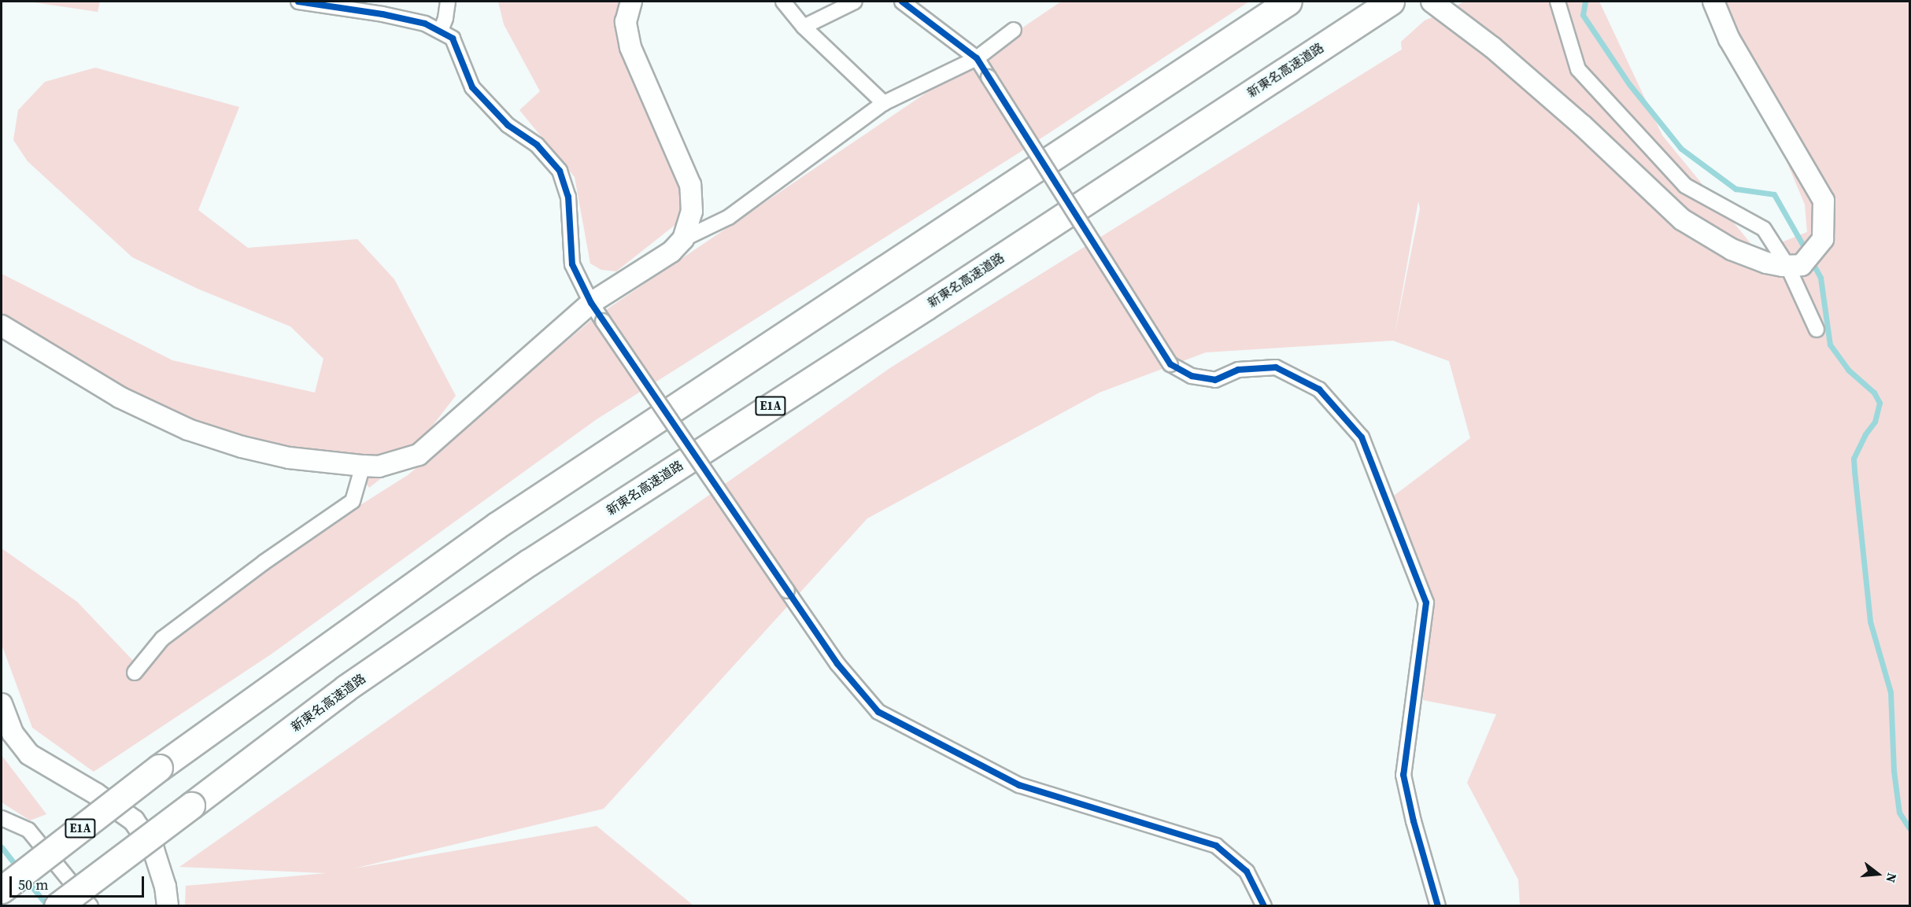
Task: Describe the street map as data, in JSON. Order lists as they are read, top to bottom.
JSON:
{
  "streets": {
    "highway": ["新東名高速道路", "E1A"]
  },
  "scale_bar": "50 m",
  "north": "right"
}
